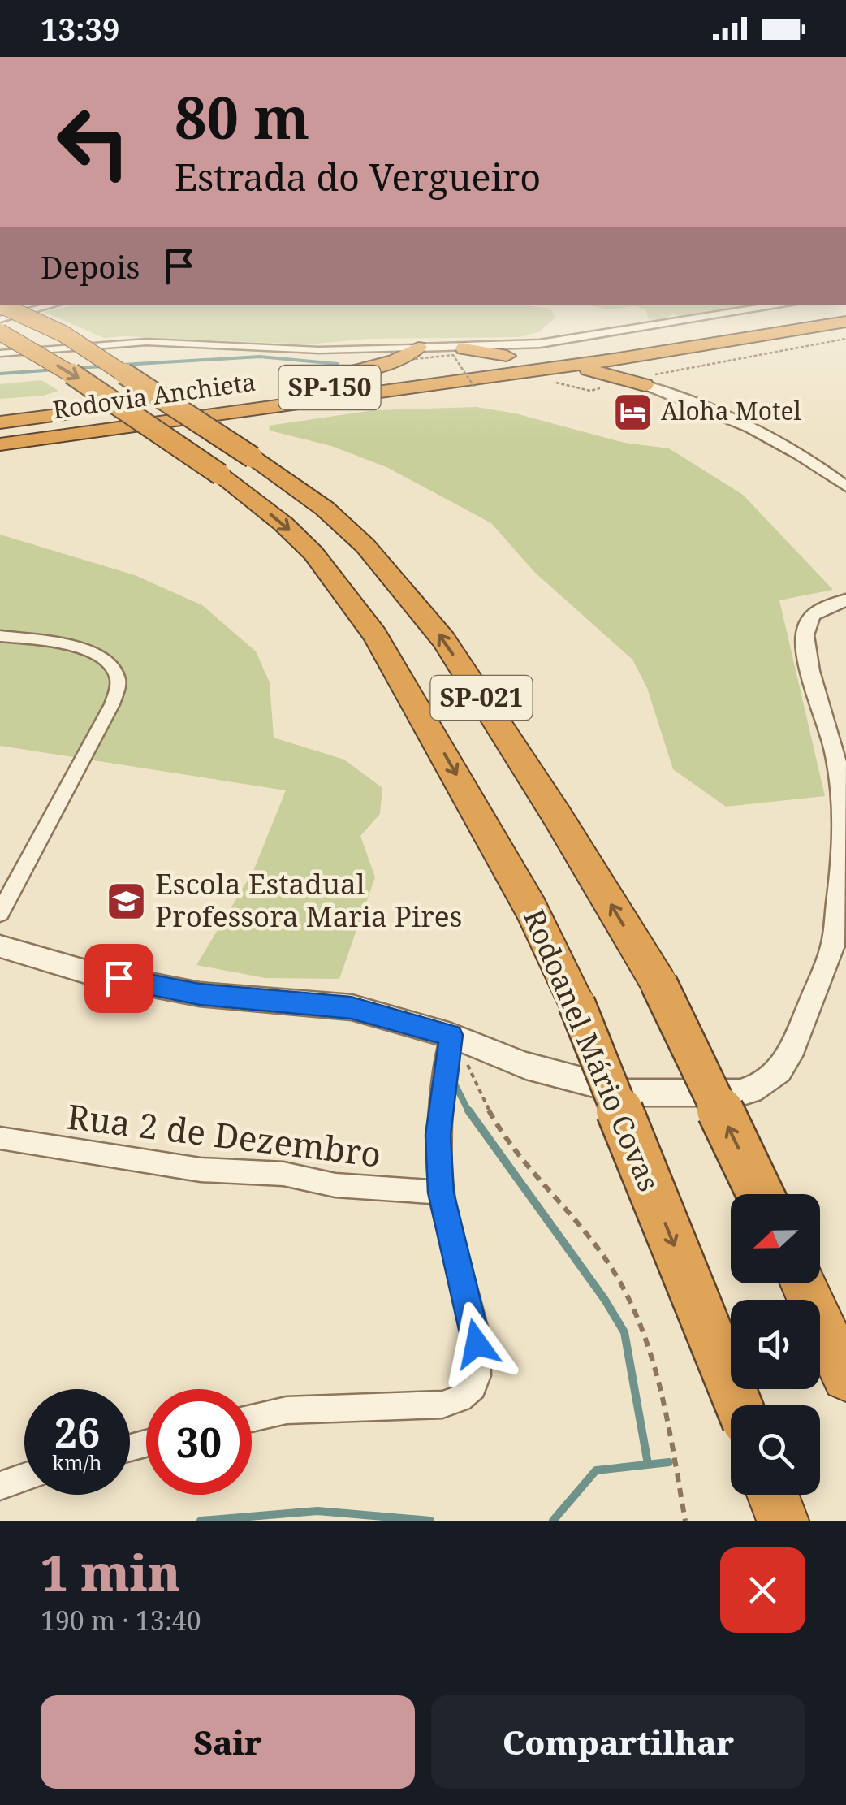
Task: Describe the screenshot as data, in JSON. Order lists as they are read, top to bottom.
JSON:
{
  "streets": {
    "highway": [
      "SP-150",
      "Rodovia Anchieta",
      "SP-021",
      "Rodoanel Mário Covas"
    ],
    "street": ["Rua 2 de Dezembro"]
  },
  "places": {
    "hotel": ["Aloha Motel"],
    "school or university": ["Escola Estadual Professora Maria Pires"]
  },
  "north": "left",
  "page": {
    "status": "13:39",
    "turn": ["80 m", "Estrada do Vergueiro"],
    "then": "Depois",
    "speed": "26 km/h",
    "limit": "30",
    "heading": ["1 min", "190 m · 13:40"],
    "buttons": ["Sair", "Compartilhar"]
  }
}
